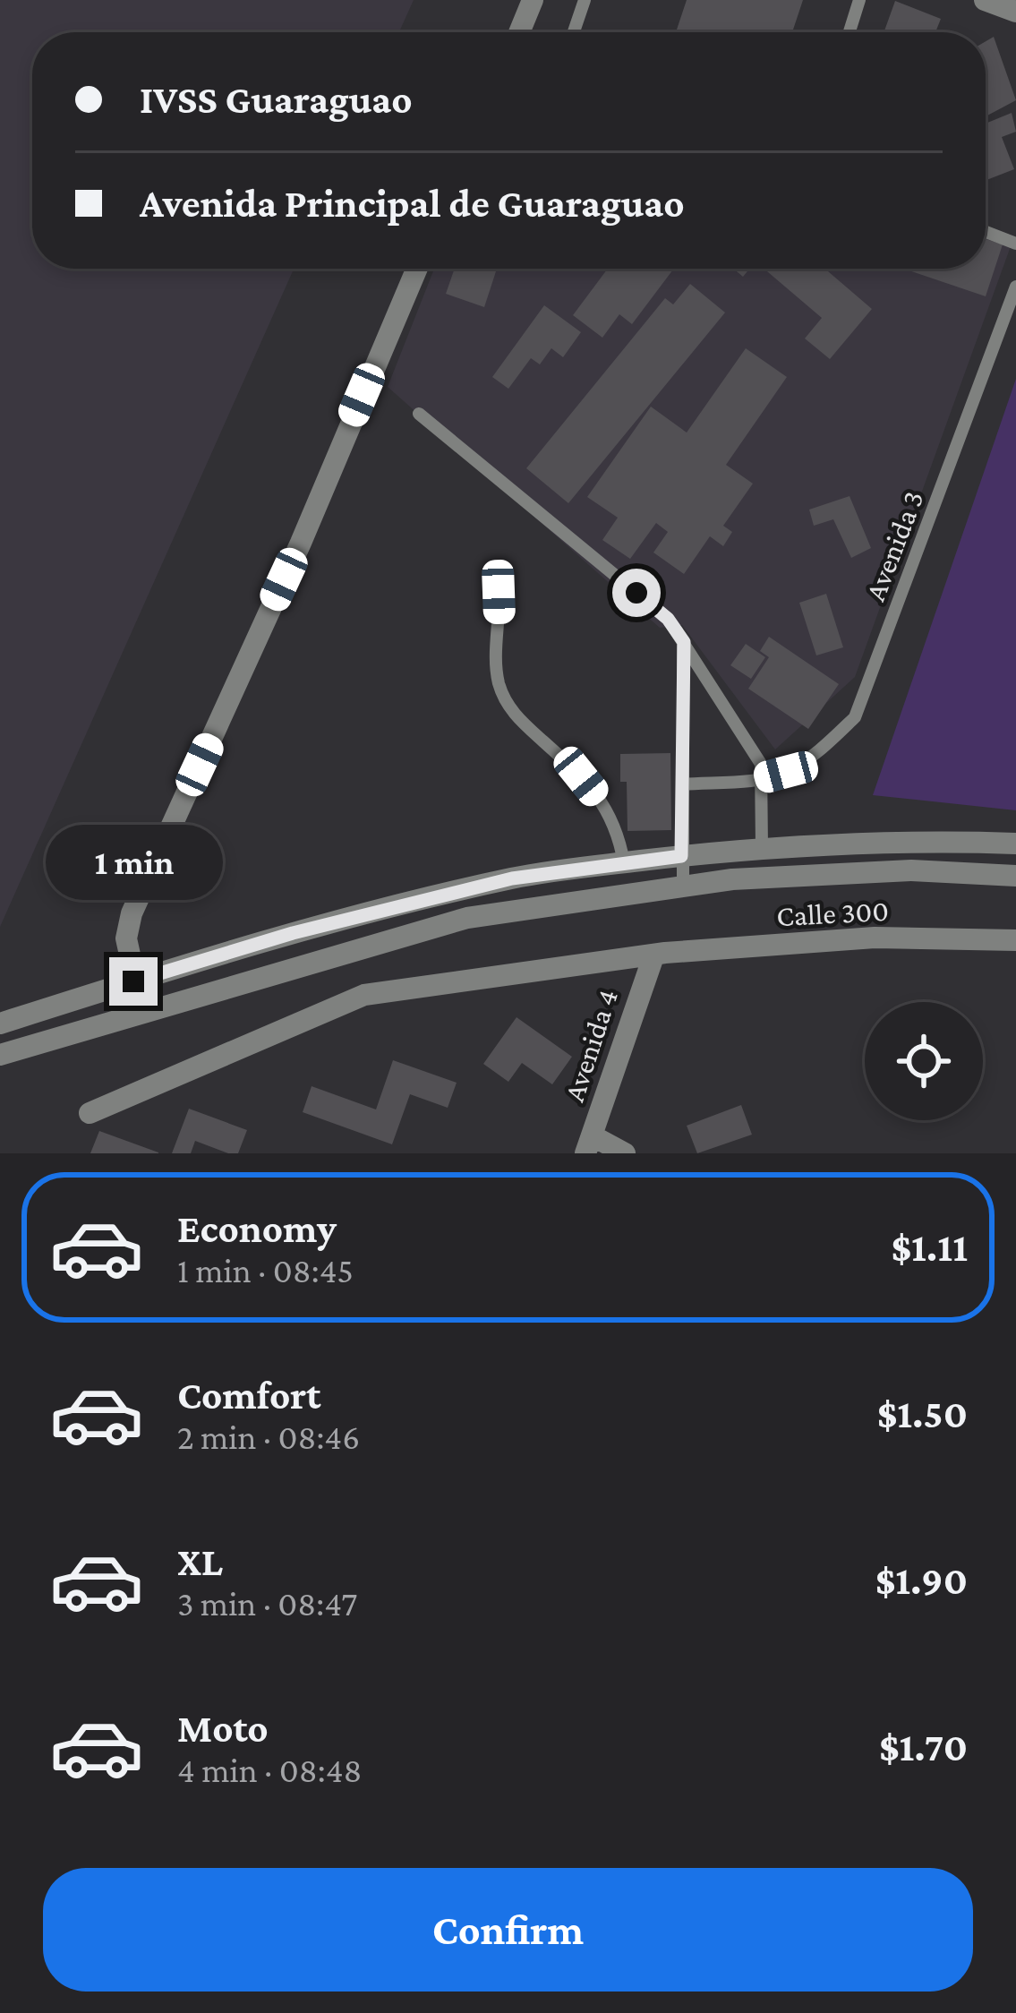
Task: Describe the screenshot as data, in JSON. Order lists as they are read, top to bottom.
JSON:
{
  "streets": {
    "street": ["Calle 300", "Avenida 4"],
    "lane": ["Avenida 3"]
  },
  "crossings": [
    ["Calle 300", "Avenida 4"]
  ],
  "page": {
    "banner": ["IVSS Guaraguao", "Avenida Principal de Guaraguao"],
    "bubble": "1 min",
    "list": [
      {
        "name": "Economy",
        "note": "1 min · 08:45",
        "value": "$1.11"
      },
      {
        "name": "Comfort",
        "note": "2 min · 08:46",
        "value": "$1.50"
      },
      {
        "name": "XL",
        "note": "3 min · 08:47",
        "value": "$1.90"
      },
      {
        "name": "Moto",
        "note": "4 min · 08:48",
        "value": "$1.70"
      }
    ],
    "buttons": "Confirm"
  }
}
